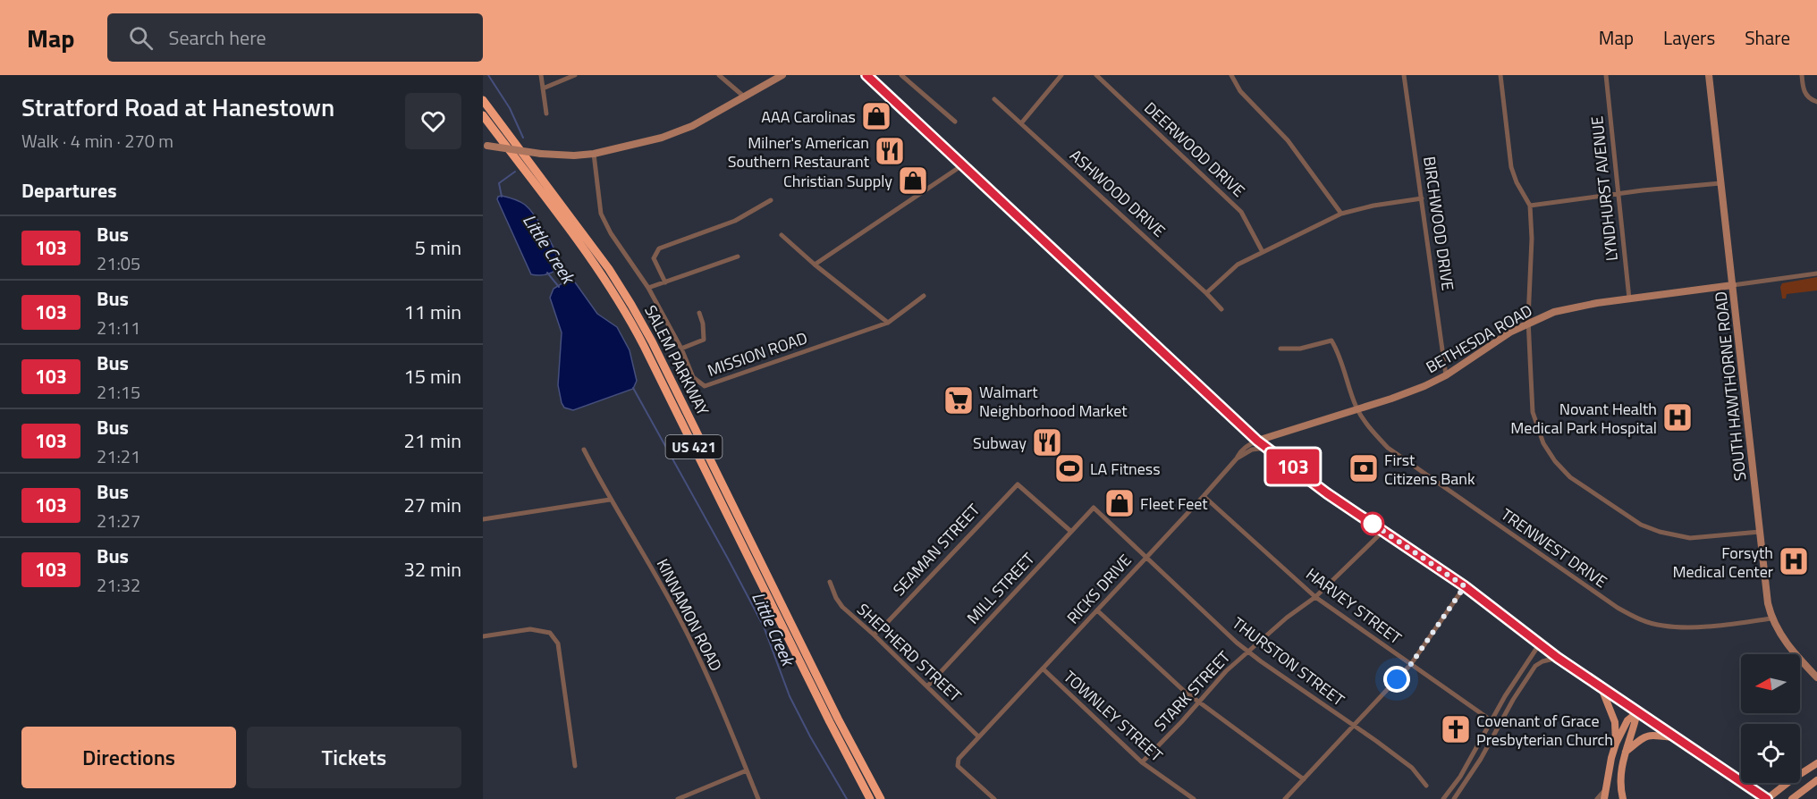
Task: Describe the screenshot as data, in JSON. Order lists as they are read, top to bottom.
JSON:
{
  "streets": {
    "highway": ["SALEM PARKWAY", "US 421"],
    "street": [
      "DEERWOOD DRIVE",
      "LYNDHURST AVENUE",
      "ASHWOOD DRIVE",
      "BIRCHWOOD DRIVE",
      "BETHESDA ROAD",
      "MISSION ROAD",
      "SOUTH HAWTHORNE ROAD",
      "TRENWEST DRIVE",
      "SEAMAN STREET",
      "MILL STREET",
      "RICKS DRIVE",
      "HARVEY STREET",
      "KINNAMON ROAD",
      "SHEPHERD STREET",
      "THURSTON STREET",
      "STARK STREET",
      "TOWNLEY STREET"
    ]
  },
  "crossings": [
    ["LYNDHURST AVENUE", "BETHESDA ROAD"],
    ["BIRCHWOOD DRIVE", "BETHESDA ROAD"],
    ["BETHESDA ROAD", "SOUTH HAWTHORNE ROAD"],
    ["BETHESDA ROAD", "TRENWEST DRIVE"],
    ["BETHESDA ROAD", "RICKS DRIVE"],
    ["SOUTH HAWTHORNE ROAD", "TRENWEST DRIVE"],
    ["SEAMAN STREET", "MILL STREET"],
    ["SEAMAN STREET", "SHEPHERD STREET"],
    ["MILL STREET", "SHEPHERD STREET"],
    ["MILL STREET", "THURSTON STREET"],
    ["RICKS DRIVE", "HARVEY STREET"],
    ["RICKS DRIVE", "SHEPHERD STREET"],
    ["RICKS DRIVE", "THURSTON STREET"],
    ["RICKS DRIVE", "TOWNLEY STREET"],
    ["HARVEY STREET", "STARK STREET"],
    ["THURSTON STREET", "STARK STREET"],
    ["STARK STREET", "TOWNLEY STREET"]
  ],
  "water": ["Little Creek"],
  "places": {
    "shop": ["AAA Carolinas", "Christian Supply", "Fleet Feet"],
    "restaurant": ["Milner's American Southern Restaurant", "Subway"],
    "supermarket": ["Walmart Neighborhood Market"],
    "hospital": ["Novant Health Medical Park Hospital", "Forsyth Medical Center"],
    "sports": ["LA Fitness"],
    "bank": ["First Citizens Bank"],
    "church": ["Covenant of Grace Presbyterian Church"]
  },
  "lines": ["bus line 103"],
  "north": "left",
  "page": {
    "header": "Map",
    "search": "Search here",
    "nav": ["Map", "Layers", "Share"],
    "heading": [
      ["Stratford Road at Hanestown", "Walk · 4 min · 270 m"],
      "Departures"
    ],
    "on_map": "103",
    "list": [
      {
        "mark": "103",
        "name": "Bus",
        "note": "21:05",
        "value": "5 min"
      },
      {
        "mark": "103",
        "name": "Bus",
        "note": "21:11",
        "value": "11 min"
      },
      {
        "mark": "103",
        "name": "Bus",
        "note": "21:15",
        "value": "15 min"
      },
      {
        "mark": "103",
        "name": "Bus",
        "note": "21:21",
        "value": "21 min"
      },
      {
        "mark": "103",
        "name": "Bus",
        "note": "21:27",
        "value": "27 min"
      },
      {
        "mark": "103",
        "name": "Bus",
        "note": "21:32",
        "value": "32 min"
      }
    ],
    "buttons": ["Directions", "Tickets"]
  }
}
